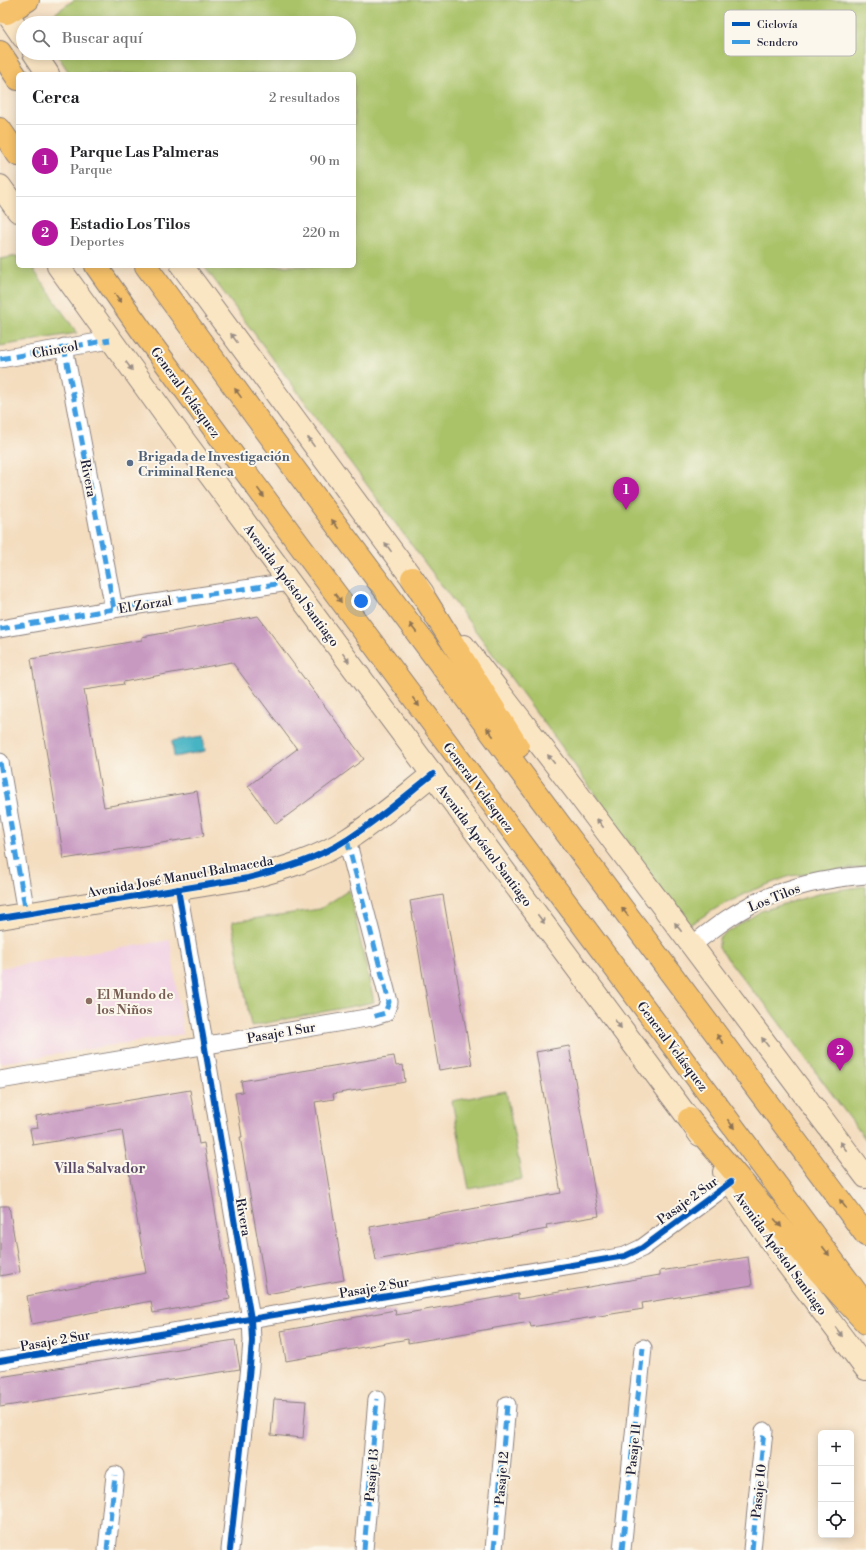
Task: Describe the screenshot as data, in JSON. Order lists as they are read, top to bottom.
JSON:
{
  "streets": {
    "main road": ["General Velásquez", "Avenida Apóstol Santiago", "Avenida José Manuel Balmaceda"],
    "street": [
      "Chincol",
      "Rivera",
      "El Zorzal",
      "Los Tilos",
      "Pasaje 1 Sur",
      "Pasaje 2 Sur",
      "Pasaje 11",
      "Pasaje 13",
      "Pasaje 12",
      "Pasaje 10"
    ]
  },
  "crossings": [
    ["Chincol", "Rivera"],
    ["Chincol", "Avenida Apóstol Santiago"],
    ["Rivera", "El Zorzal"],
    ["Rivera", "Avenida José Manuel Balmaceda"],
    ["Rivera", "Pasaje 1 Sur"],
    ["Rivera", "Pasaje 2 Sur"],
    ["Avenida Apóstol Santiago", "El Zorzal"],
    ["Avenida Apóstol Santiago", "Avenida José Manuel Balmaceda"],
    ["Avenida Apóstol Santiago", "Pasaje 2 Sur"],
    ["Avenida José Manuel Balmaceda", "Pasaje 1 Sur"]
  ],
  "districts": ["Villa Salvador"],
  "places": ["Brigada de Investigación Criminal Renca", "El Mundo de los Niños"],
  "legend": ["Ciclovía", "Sendero"],
  "page": {
    "search": "Buscar aquí",
    "heading": ["Cerca", "2 resultados"],
    "list": [
      {
        "mark": "1",
        "name": "Parque Las Palmeras",
        "note": "Parque",
        "value": "90 m"
      },
      {
        "mark": "2",
        "name": "Estadio Los Tilos",
        "note": "Deportes",
        "value": "220 m"
      }
    ],
    "pins": ["1", "2"],
    "map_buttons": ["+", "−"]
  }
}
